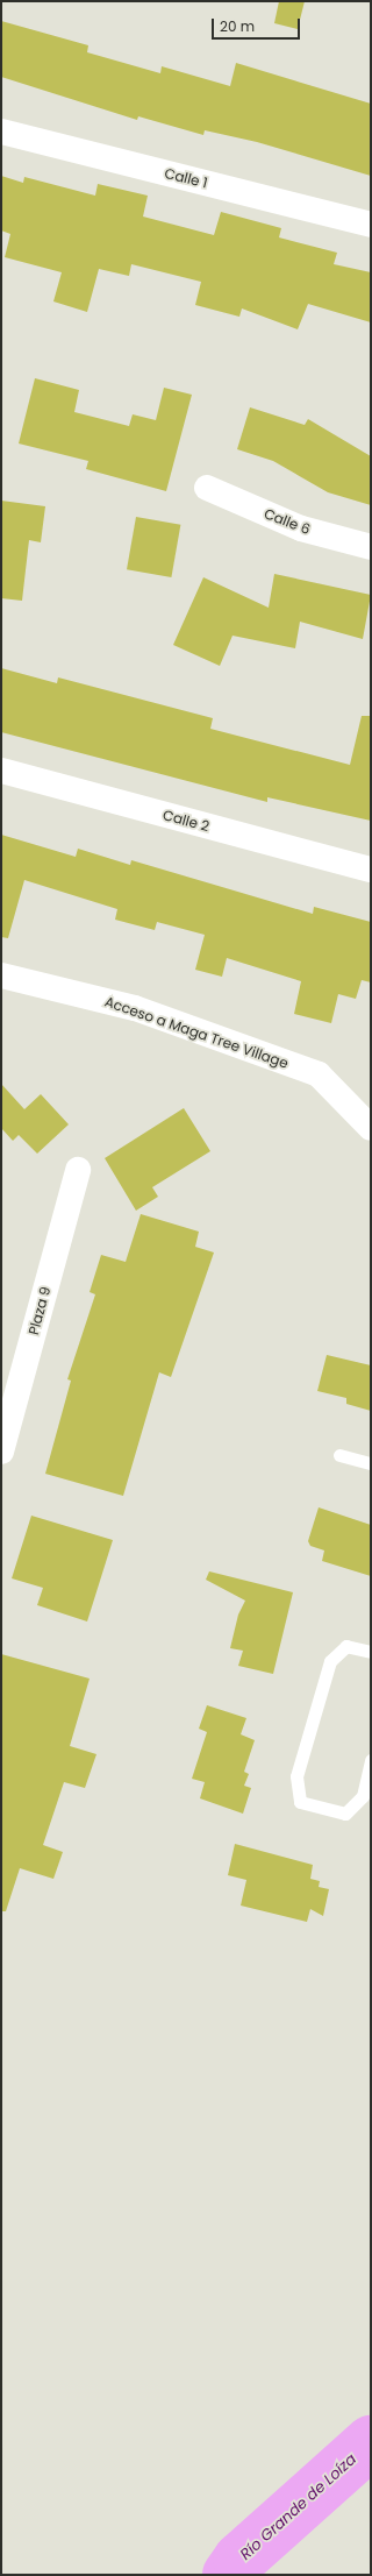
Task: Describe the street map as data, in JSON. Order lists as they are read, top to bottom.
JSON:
{
  "streets": {
    "street": [
      "Calle 1",
      "Calle 6",
      "Calle 2",
      "Acceso a Maga Tree Village",
      "Plaza 9"
    ]
  },
  "water": ["Río Grande de Loíza"],
  "scale_bar": "20 m"
}
